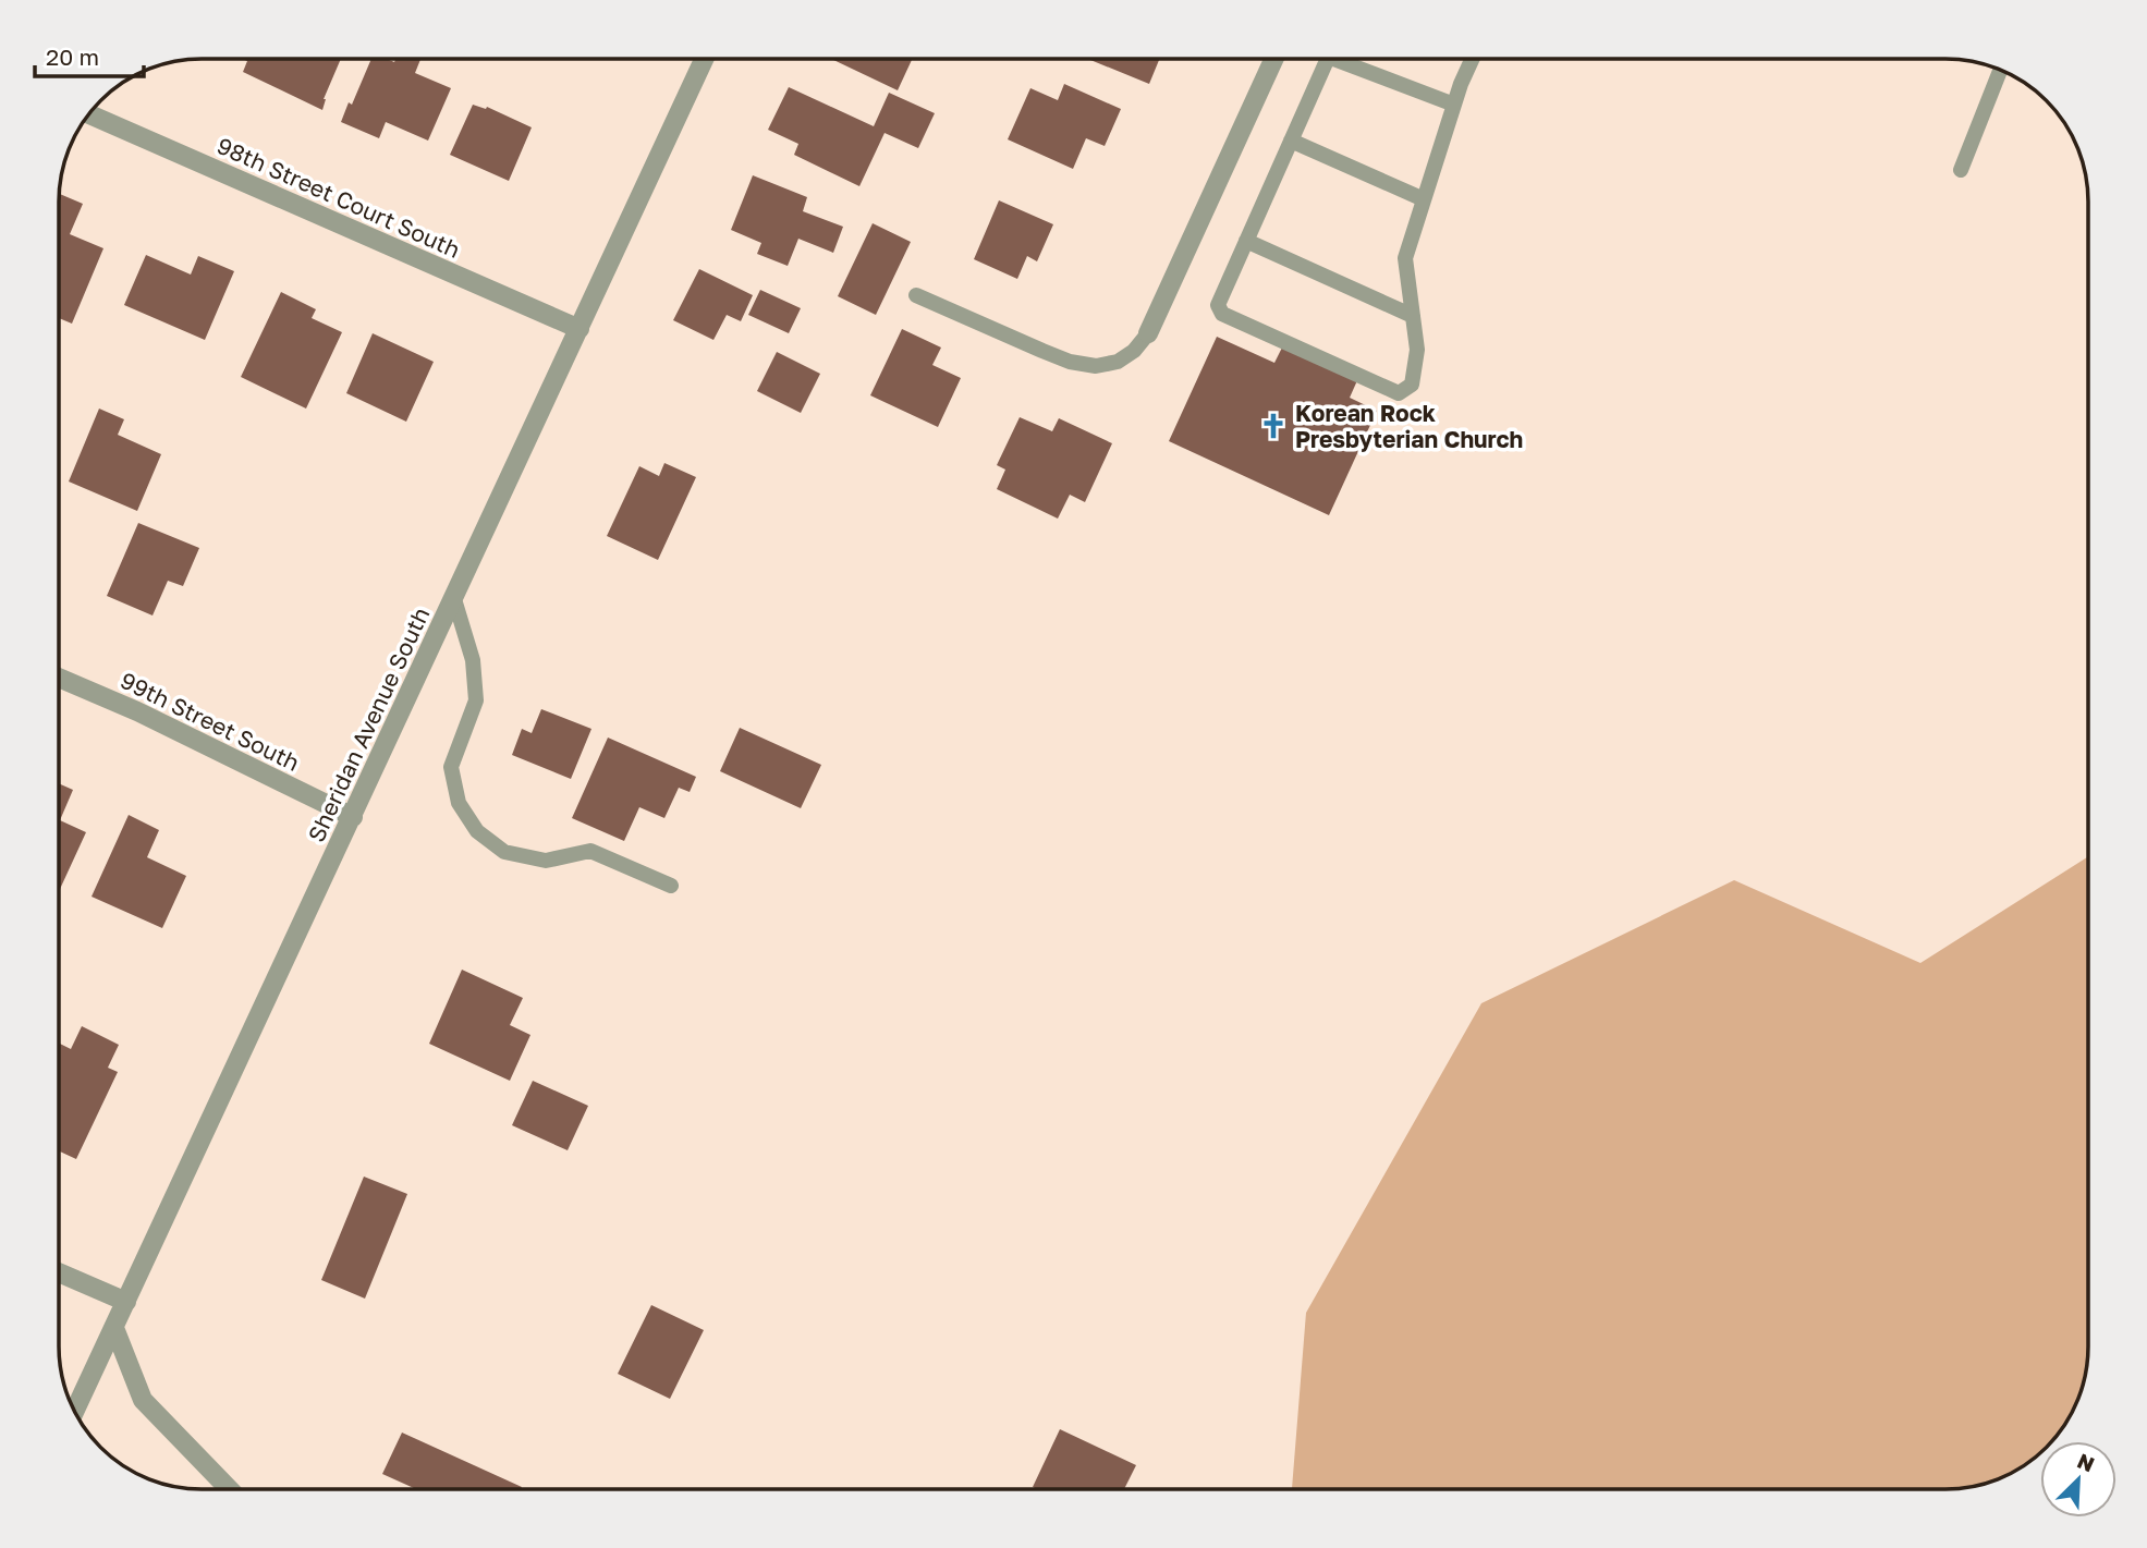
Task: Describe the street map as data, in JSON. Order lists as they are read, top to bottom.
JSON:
{
  "streets": {
    "street": ["98th Street Court South", "99th Street South", "Sheridan Avenue South"]
  },
  "crossings": [
    ["98th Street Court South", "Sheridan Avenue South"],
    ["99th Street South", "Sheridan Avenue South"]
  ],
  "places": {
    "church": ["Korean Rock Presbyterian Church"]
  },
  "scale_bar": "20 m",
  "north": "top right"
}
